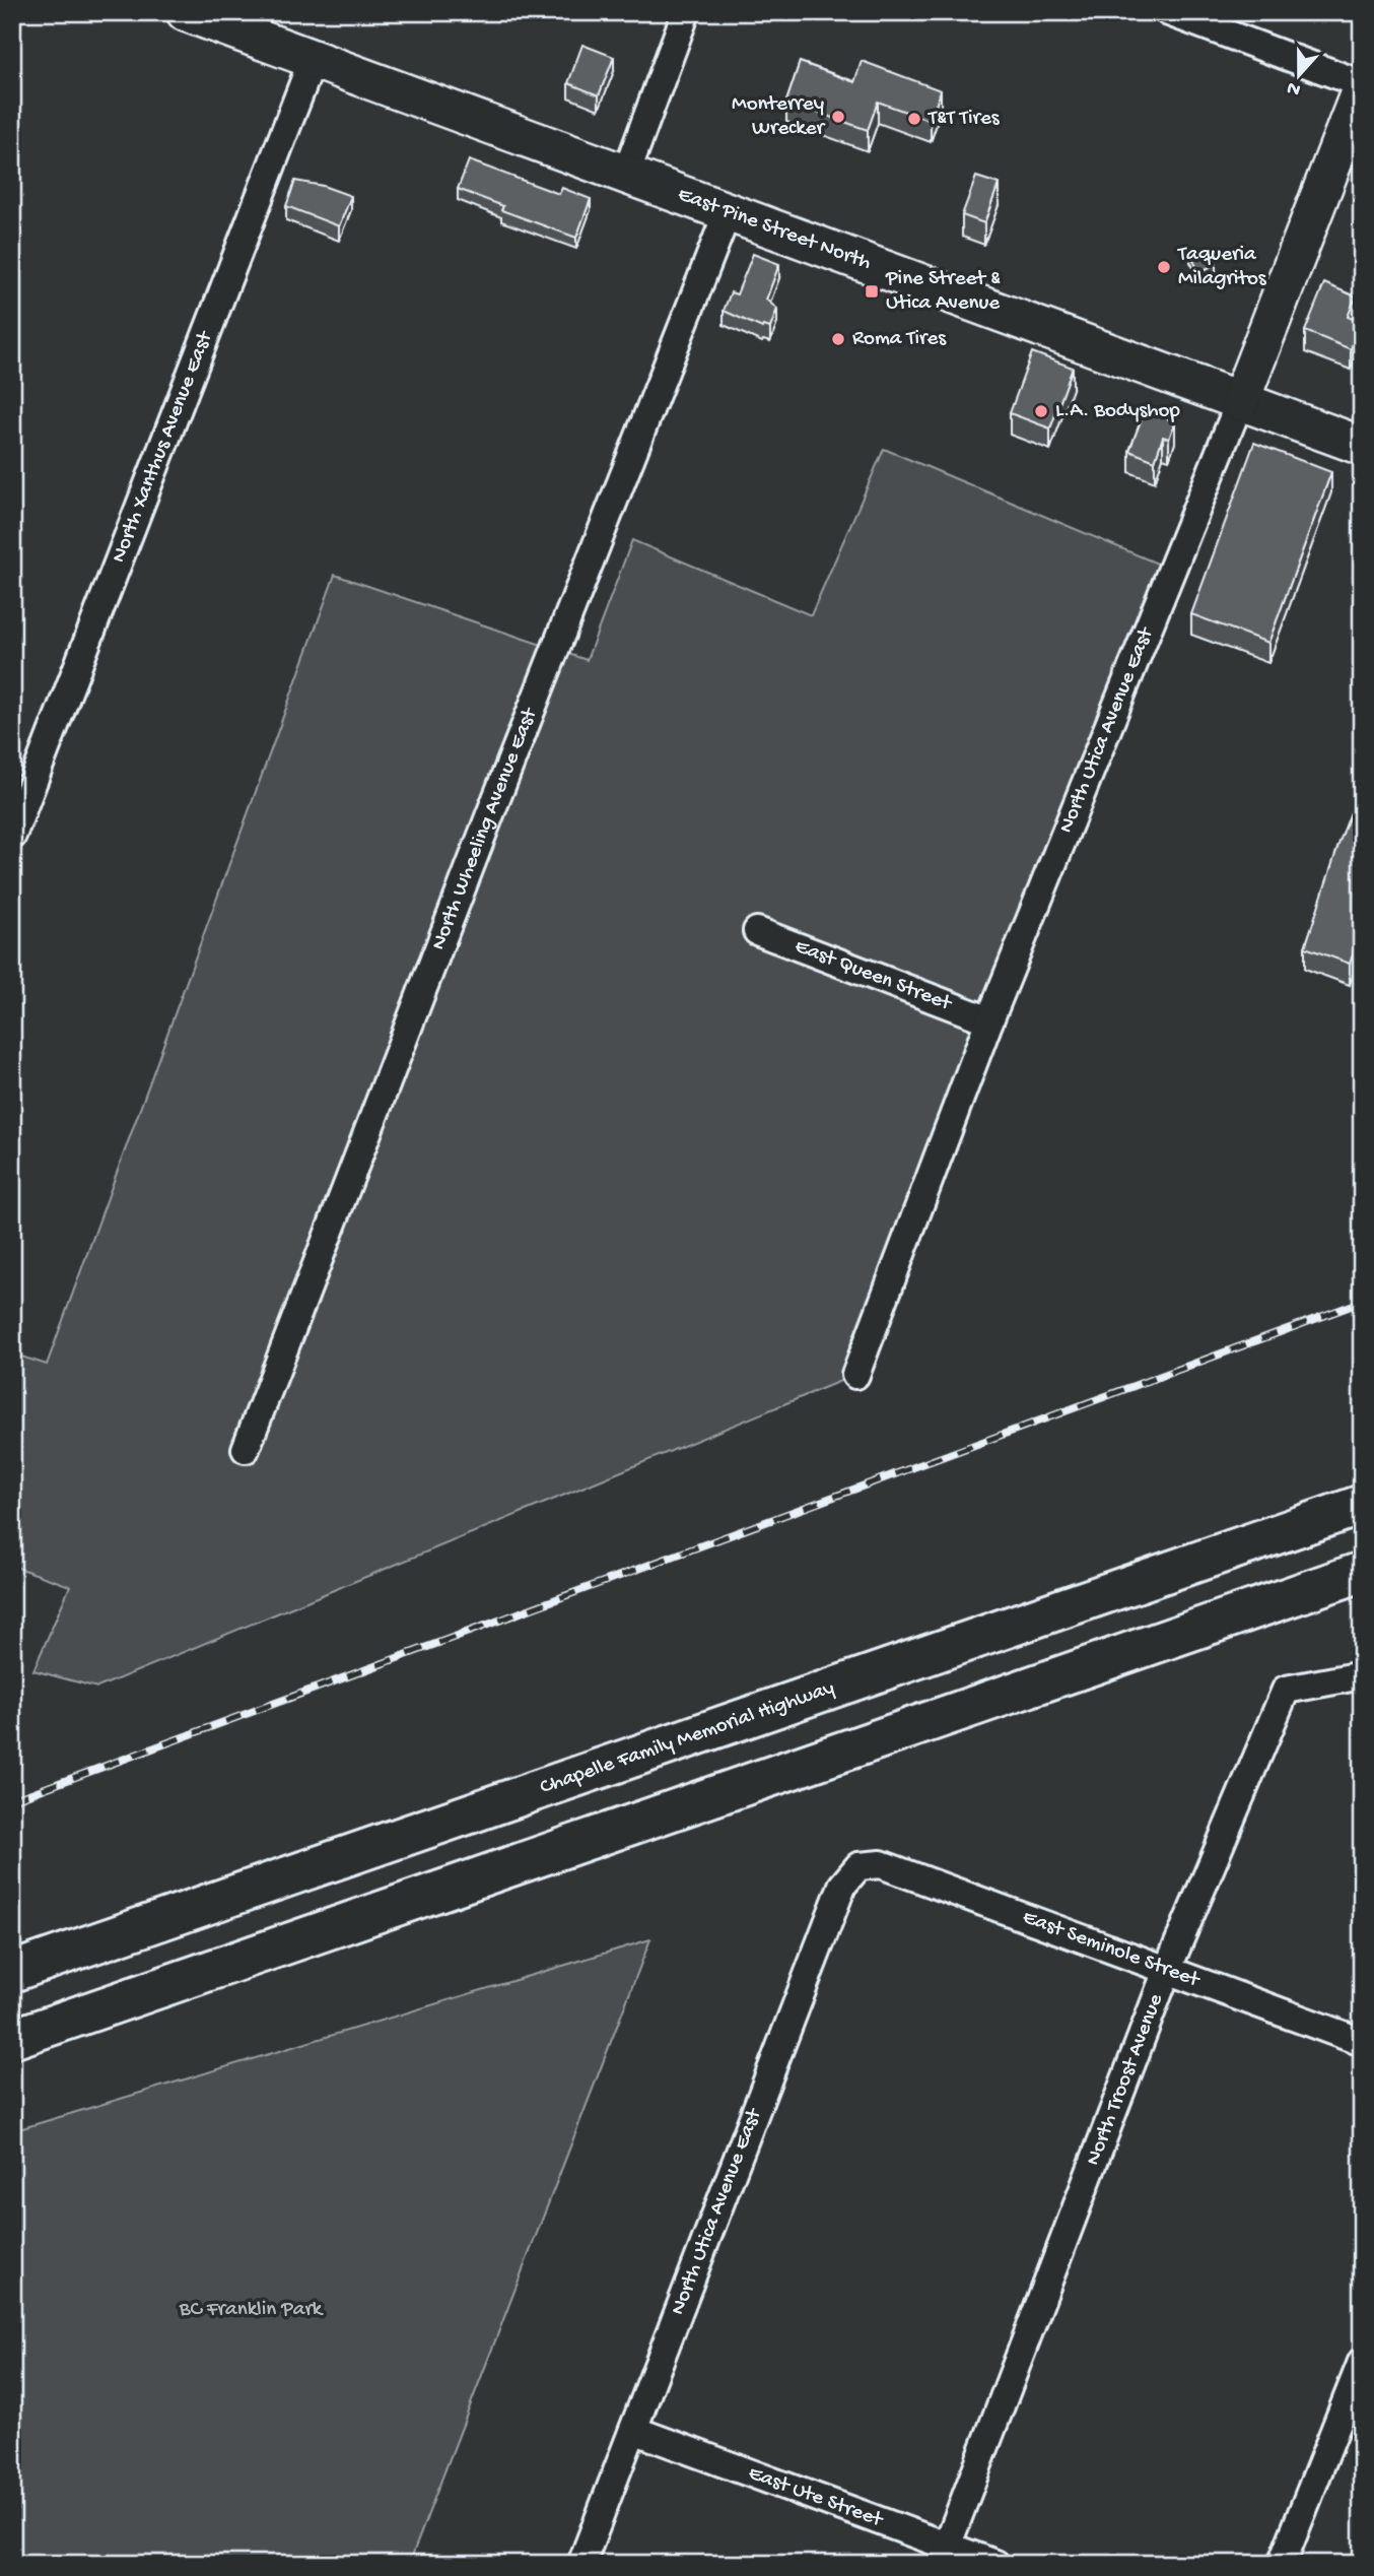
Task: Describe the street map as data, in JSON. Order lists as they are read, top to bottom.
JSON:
{
  "streets": {
    "highway": ["Chapelle Family Memorial Highway"],
    "main road": ["East Pine Street North", "North Utica Avenue East"],
    "street": [
      "North Xanthus Avenue East",
      "North Wheeling Avenue East",
      "East Queen Street",
      "East Seminole Street",
      "North Troost Avenue",
      "East Ute Street"
    ]
  },
  "crossings": [
    ["East Pine Street North", "North Xanthus Avenue East"],
    ["East Pine Street North", "North Utica Avenue East"],
    ["East Pine Street North", "North Wheeling Avenue East"],
    ["North Utica Avenue East", "East Queen Street"],
    ["North Utica Avenue East", "East Seminole Street"],
    ["North Utica Avenue East", "East Ute Street"],
    ["East Seminole Street", "North Troost Avenue"],
    ["North Troost Avenue", "East Ute Street"]
  ],
  "parks": ["BC Franklin Park"],
  "places": {
    "other": [
      "Monterrey Wrecker",
      "T&T Tires",
      "Taqueria Milagritos",
      "Roma Tires",
      "L.A. Bodyshop"
    ],
    "transit": ["Pine Street & Utica Avenue"]
  },
  "north": "bottom"
}
